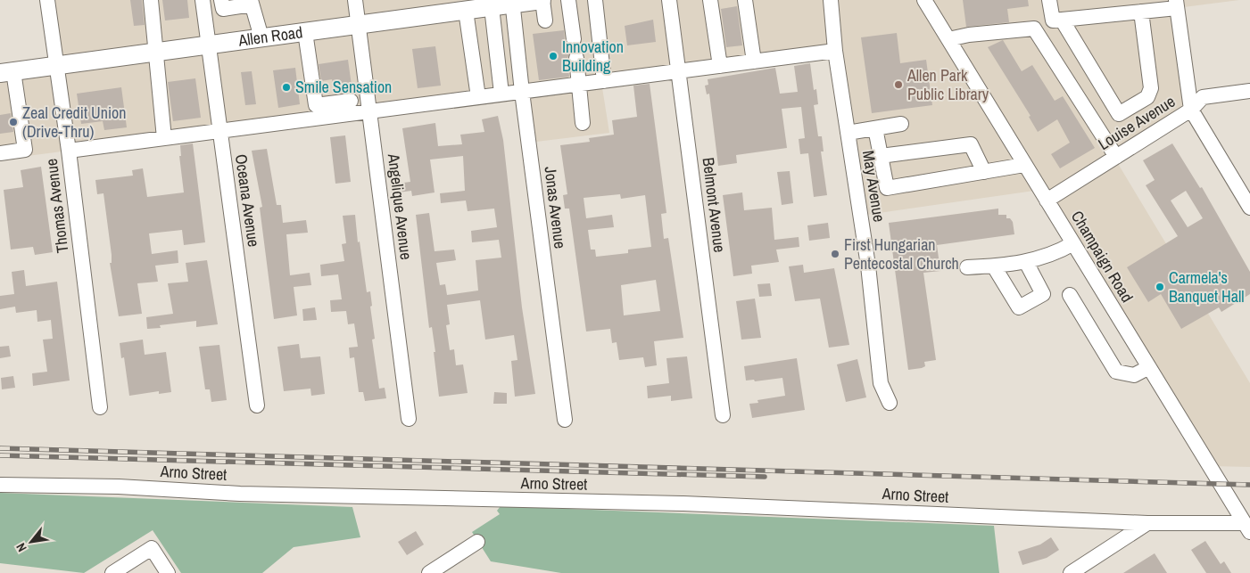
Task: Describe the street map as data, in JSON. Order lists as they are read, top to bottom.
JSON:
{
  "streets": {
    "main road": ["Allen Road"],
    "street": [
      "Louise Avenue",
      "May Avenue",
      "Oceana Avenue",
      "Belmont Avenue",
      "Thomas Avenue",
      "Angelique Avenue",
      "Jonas Avenue",
      "Champaign Road",
      "Arno Street"
    ]
  },
  "crossings": [
    ["Allen Road", "Oceana Avenue"],
    ["Allen Road", "Thomas Avenue"],
    ["Allen Road", "Angelique Avenue"],
    ["Allen Road", "Jonas Avenue"],
    ["Louise Avenue", "Champaign Road"],
    ["Champaign Road", "Arno Street"]
  ],
  "places": [
    "Innovation Building",
    "Allen Park Public Library",
    "Smile Sensation",
    "Zeal Credit Union (Drive-Thru)",
    "First Hungarian Pentecostal Church",
    "Carmela's Banquet Hall"
  ],
  "north": "bottom left"
}
